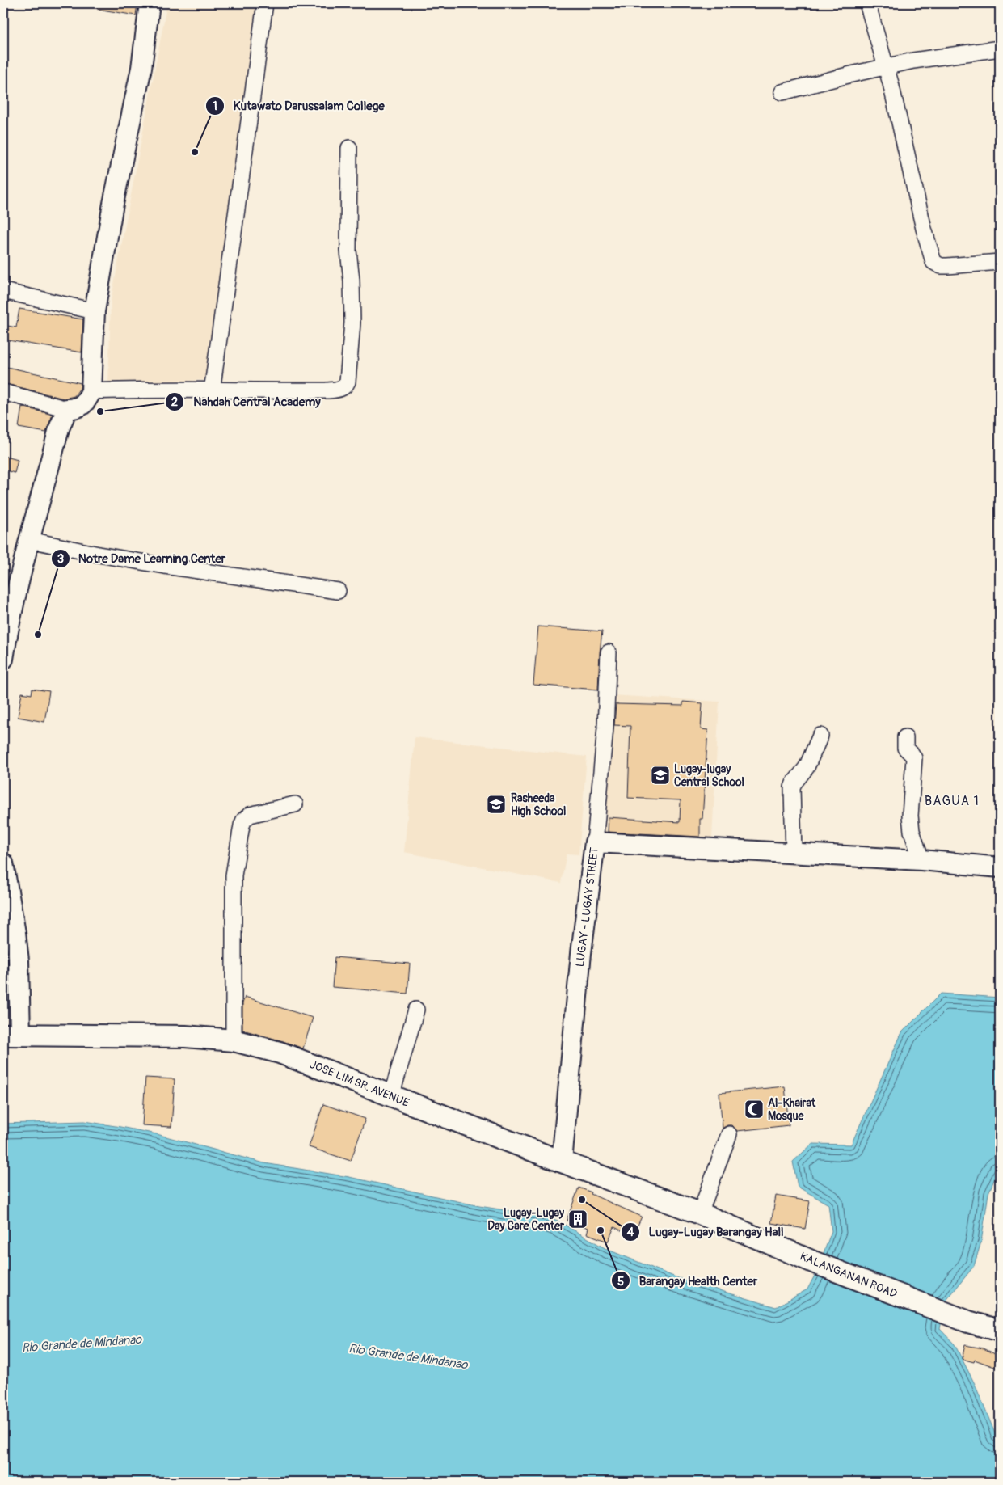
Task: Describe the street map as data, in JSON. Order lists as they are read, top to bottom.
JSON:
{
  "streets": {
    "main road": ["JOSE LIM SR. AVENUE", "KALANGANAN ROAD"],
    "street": ["LUGAY - LUGAY STREET"]
  },
  "crossings": [
    ["LUGAY - LUGAY STREET", "JOSE LIM SR. AVENUE"],
    ["JOSE LIM SR. AVENUE", "KALANGANAN ROAD"]
  ],
  "districts": ["BAGUA 1"],
  "water": ["Rio Grande de Mindanao"],
  "places": {
    "other": [
      "Kutawato Darussalam College",
      "Nahdah Central Academy",
      "Notre Dame Learning Center",
      "Lugay-Lugay Barangay Hall",
      "Barangay Health Center"
    ],
    "school or university": ["Lugay-lugay Central School", "Rasheeda High School"],
    "mosque": ["Al-Khairat Mosque"],
    "building": ["Lugay-Lugay Day Care Center"]
  }
}
